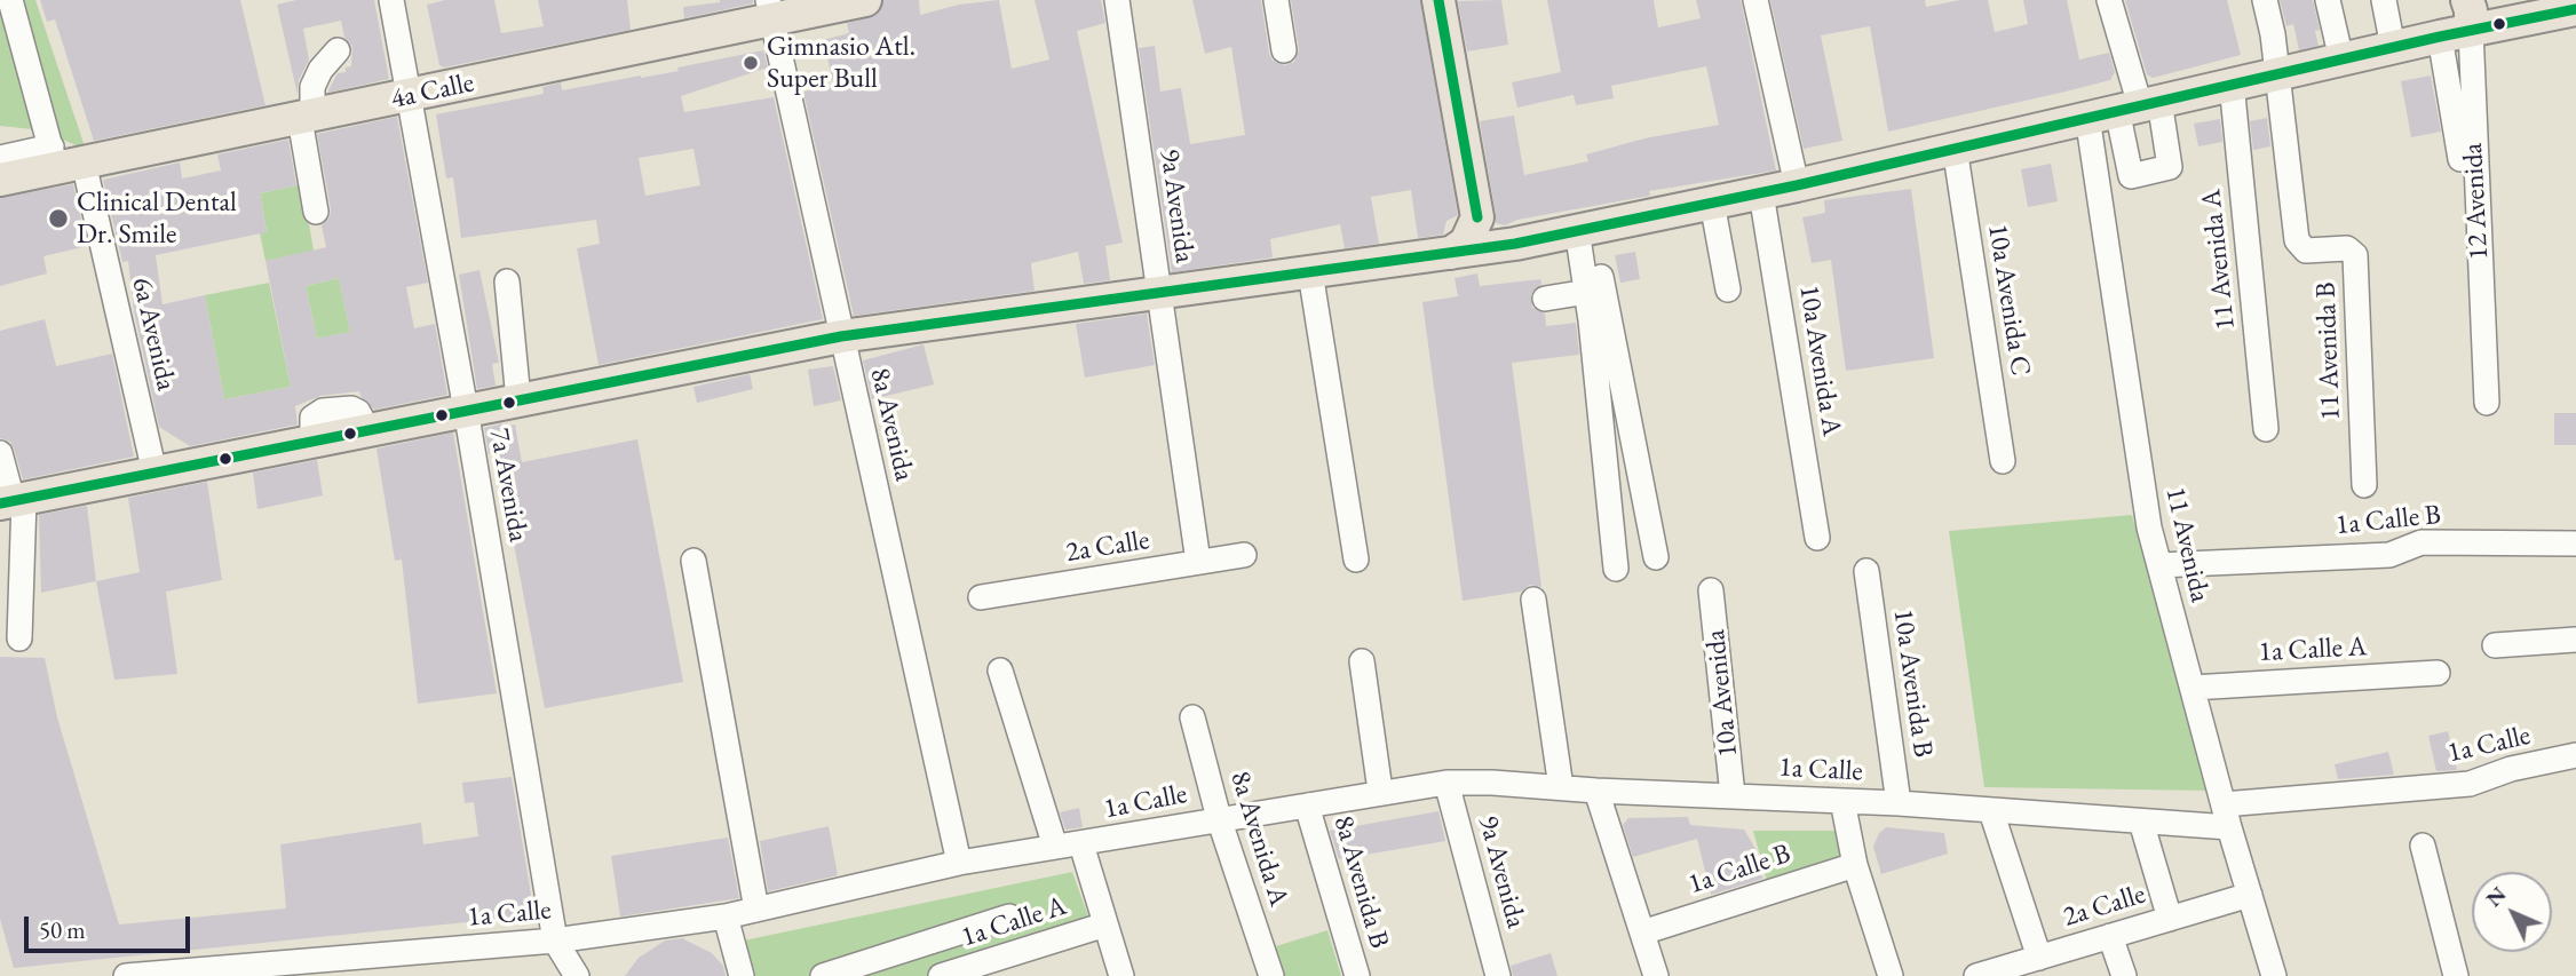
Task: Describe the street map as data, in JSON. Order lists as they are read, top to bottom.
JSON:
{
  "streets": {
    "main road": ["4a Calle"],
    "street": [
      "12 Avenida",
      "9a Avenida",
      "11 Avenida A",
      "10a Avenida C",
      "6a Avenida",
      "11 Avenida B",
      "10a Avenida A",
      "8a Avenida",
      "7a Avenida",
      "1a Calle B",
      "11 Avenida",
      "2a Calle",
      "1a Calle A",
      "10a Avenida B",
      "10a Avenida",
      "1a Calle",
      "8a Avenida A",
      "8a Avenida B"
    ]
  },
  "crossings": [
    ["4a Calle", "6a Avenida"],
    ["4a Calle", "8a Avenida"],
    ["4a Calle", "7a Avenida"],
    ["9a Avenida", "2a Calle"],
    ["9a Avenida", "1a Calle"],
    ["8a Avenida", "1a Calle"],
    ["7a Avenida", "1a Calle"],
    ["1a Calle B", "11 Avenida"],
    ["11 Avenida", "2a Calle"],
    ["11 Avenida", "1a Calle A"],
    ["11 Avenida", "1a Calle"],
    ["10a Avenida B", "1a Calle"],
    ["10a Avenida", "1a Calle"],
    ["1a Calle", "8a Avenida A"],
    ["1a Calle", "8a Avenida B"]
  ],
  "places": ["Gimnasio Atl. Super Bull", "Clinical Dental Dr. Smile"],
  "scale_bar": "50 m",
  "north": "top left"
}
